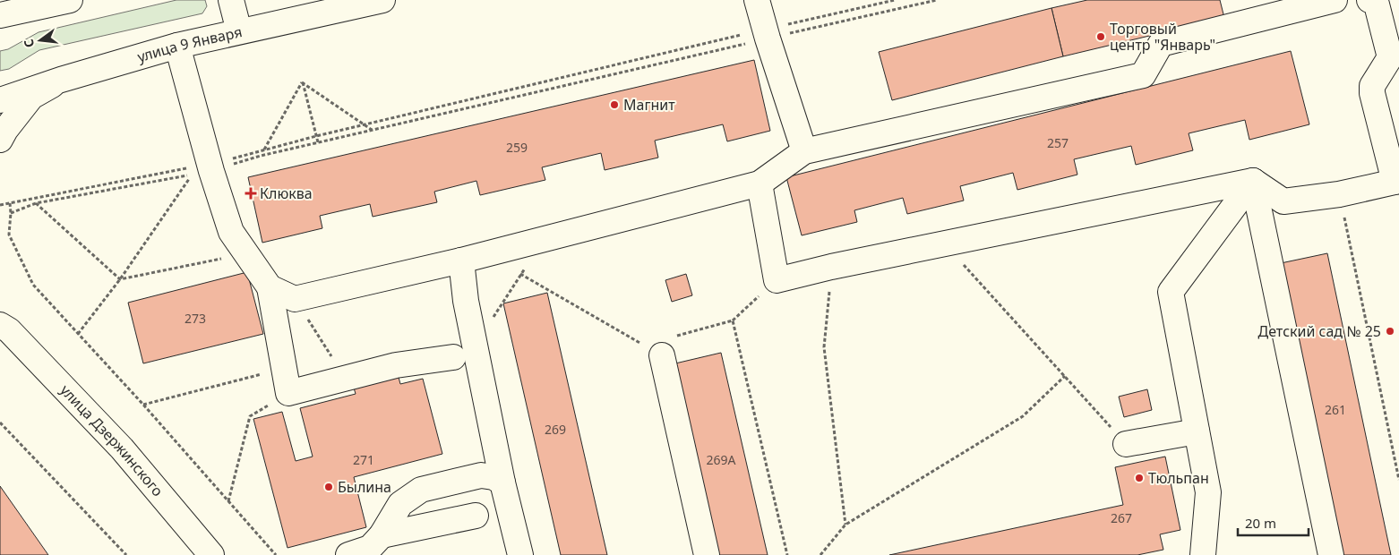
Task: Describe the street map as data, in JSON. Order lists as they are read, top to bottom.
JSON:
{
  "streets": {
    "main road": ["улица 9 Января", "улица Дзержинского"]
  },
  "places": {
    "other": [
      "Торговый центр \"Январь\"",
      "Магнит",
      "Детский сад № 25",
      "Тюльпан",
      "Былина"
    ],
    "health": ["Клюква"]
  },
  "house_numbers": [
    "257",
    "259",
    "273",
    "261",
    "269",
    "271",
    "269А",
    "267"
  ],
  "scale_bar": "20 m",
  "north": "left"
}
